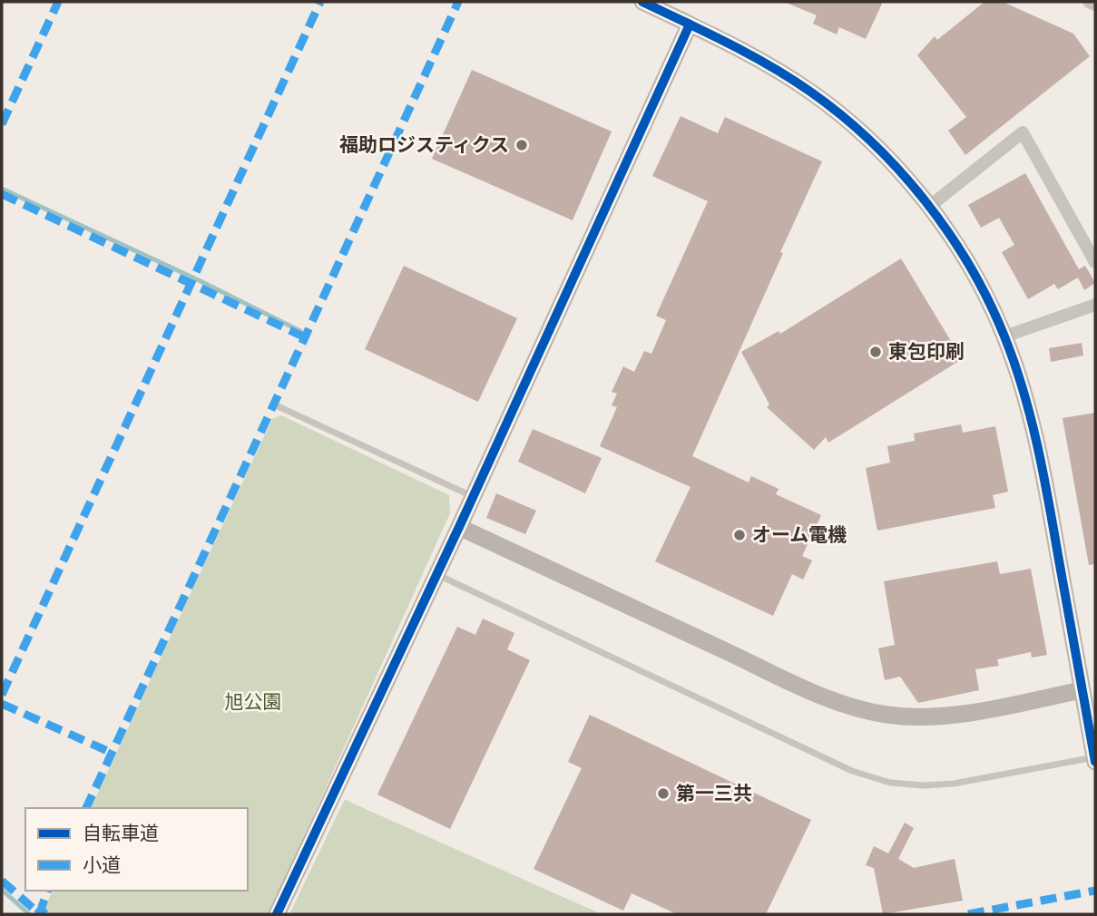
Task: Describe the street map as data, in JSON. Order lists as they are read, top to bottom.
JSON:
{
  "parks": ["旭公園"],
  "places": [
    "福助ロジスティクス",
    "東包印刷",
    "オーム電機",
    "第一三共"
  ],
  "legend": ["自転車道", "小道"]
}
